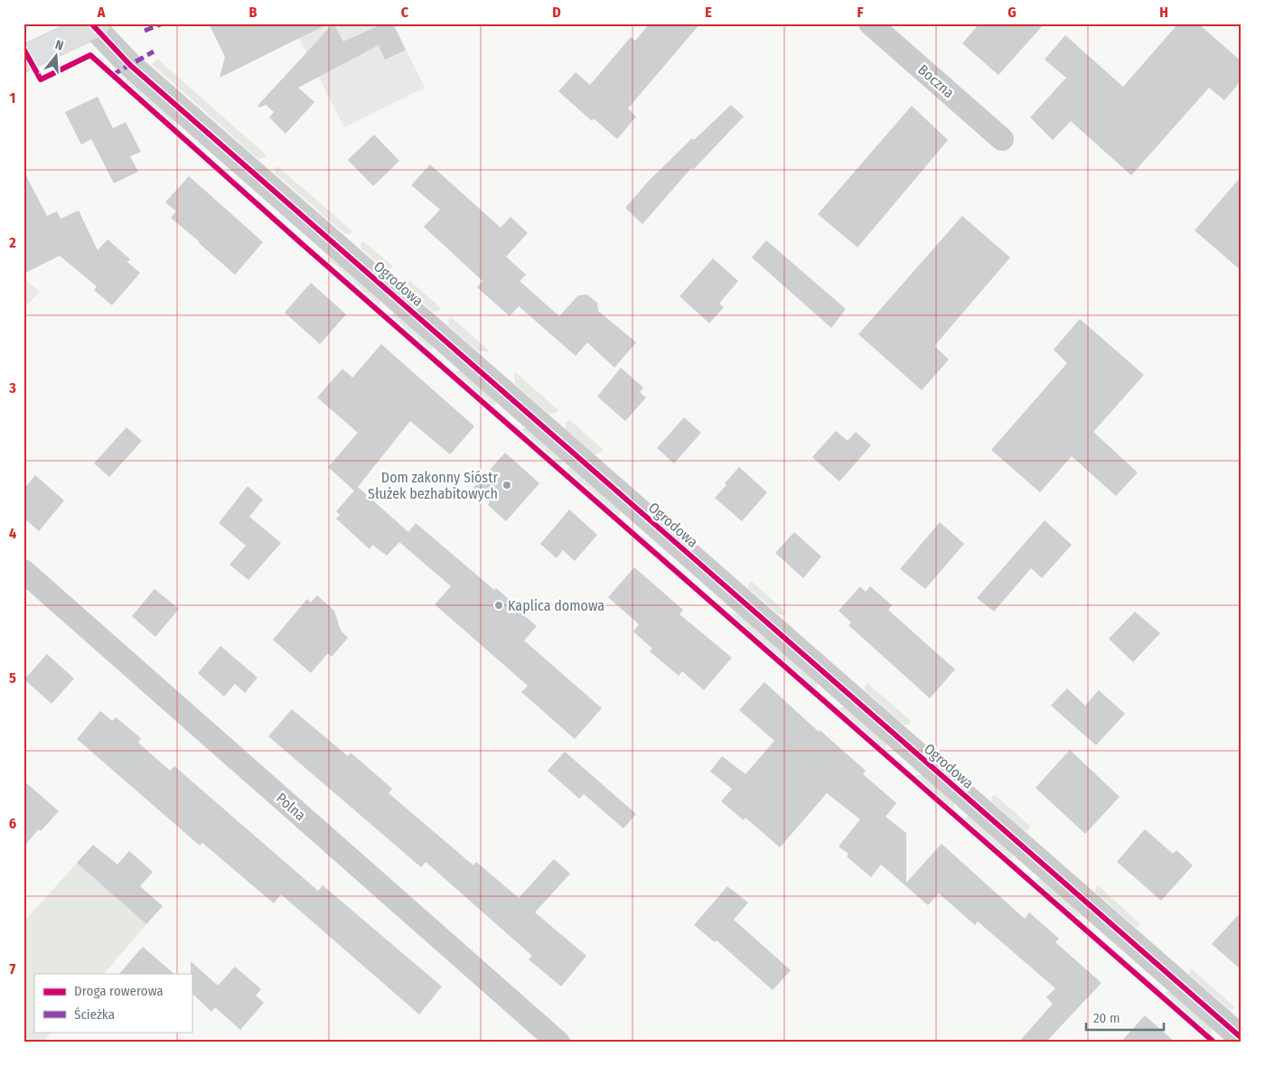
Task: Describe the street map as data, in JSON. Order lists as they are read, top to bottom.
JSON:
{
  "streets": {
    "street": ["Boczna", "Ogrodowa", "Polna"]
  },
  "places": ["Dom zakonny Sióstr Służek bezhabitowych", "Kaplica domowa"],
  "legend": ["Droga rowerowa", "Ścieżka"],
  "scale_bar": "20 m",
  "north": "top",
  "grid": {
    "columns": [
      "A",
      "B",
      "C",
      "D",
      "E",
      "F",
      "G",
      "H"
    ],
    "rows": [
      "1",
      "2",
      "3",
      "4",
      "5",
      "6",
      "7"
    ]
  }
}
